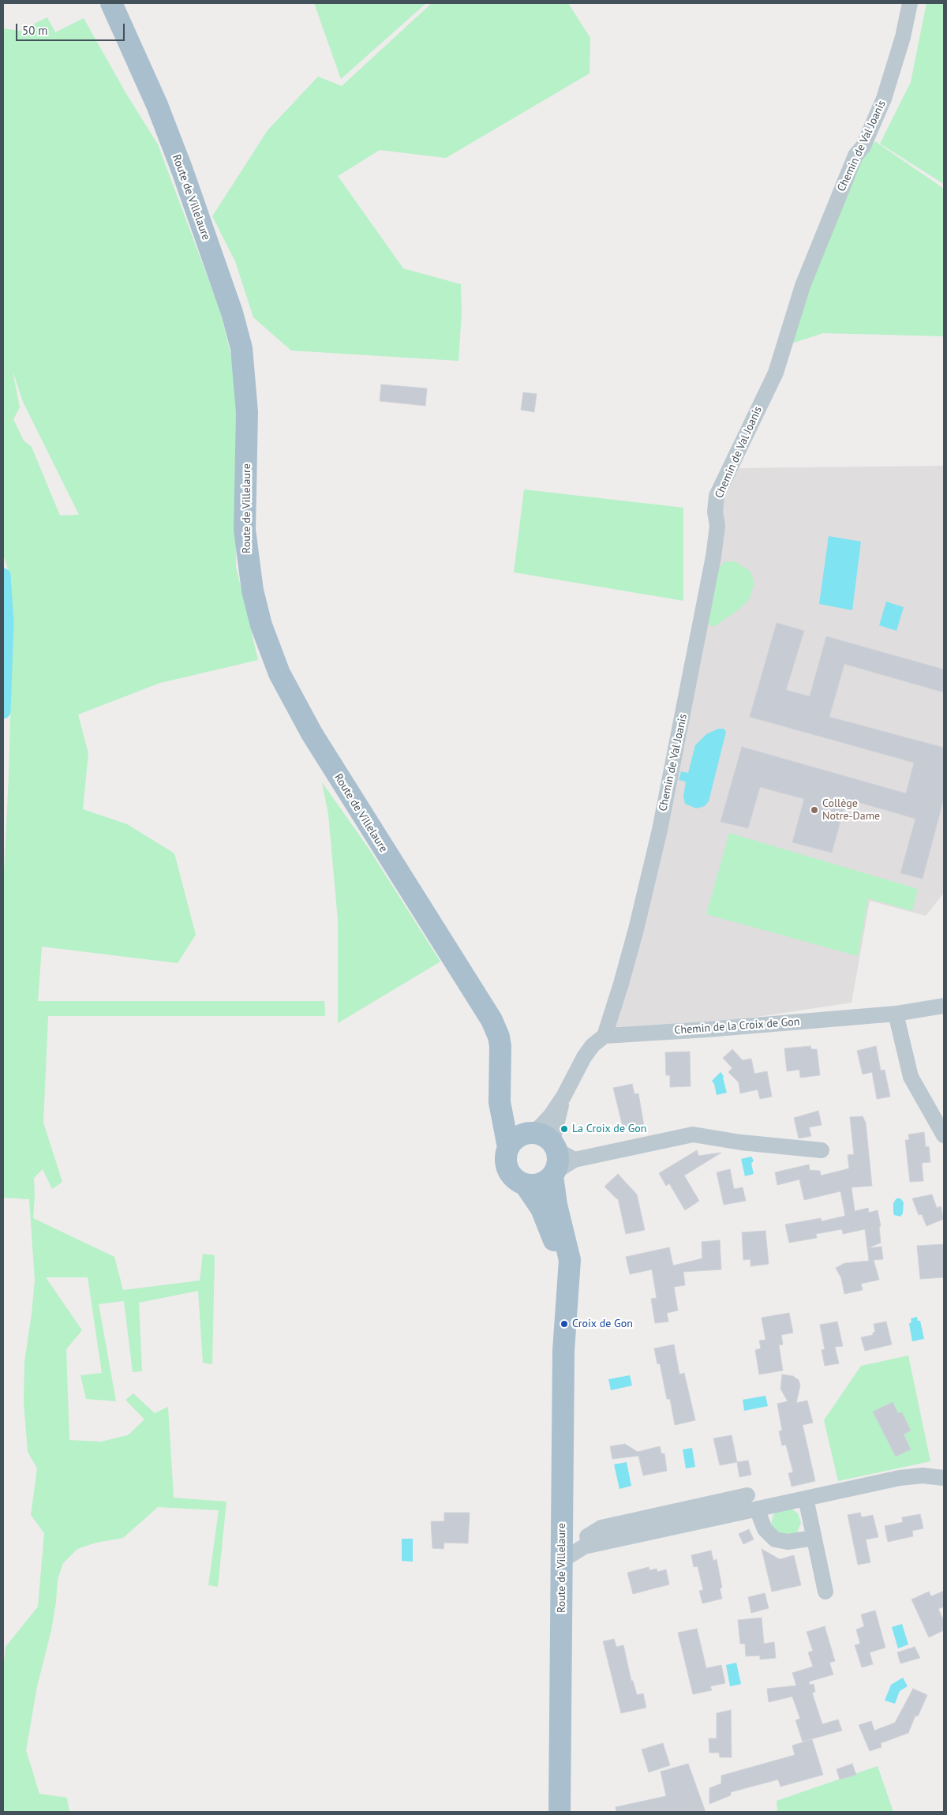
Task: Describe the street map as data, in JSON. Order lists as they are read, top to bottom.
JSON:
{
  "streets": {
    "main road": ["Route de Villelaure"],
    "street": ["Chemin de Val Joanis", "Chemin de la Croix de Gon"]
  },
  "crossings": [
    ["Chemin de Val Joanis", "Chemin de la Croix de Gon"]
  ],
  "places": ["Collège Notre-Dame", "La Croix de Gon", "Croix de Gon"],
  "scale_bar": "50 m"
}
